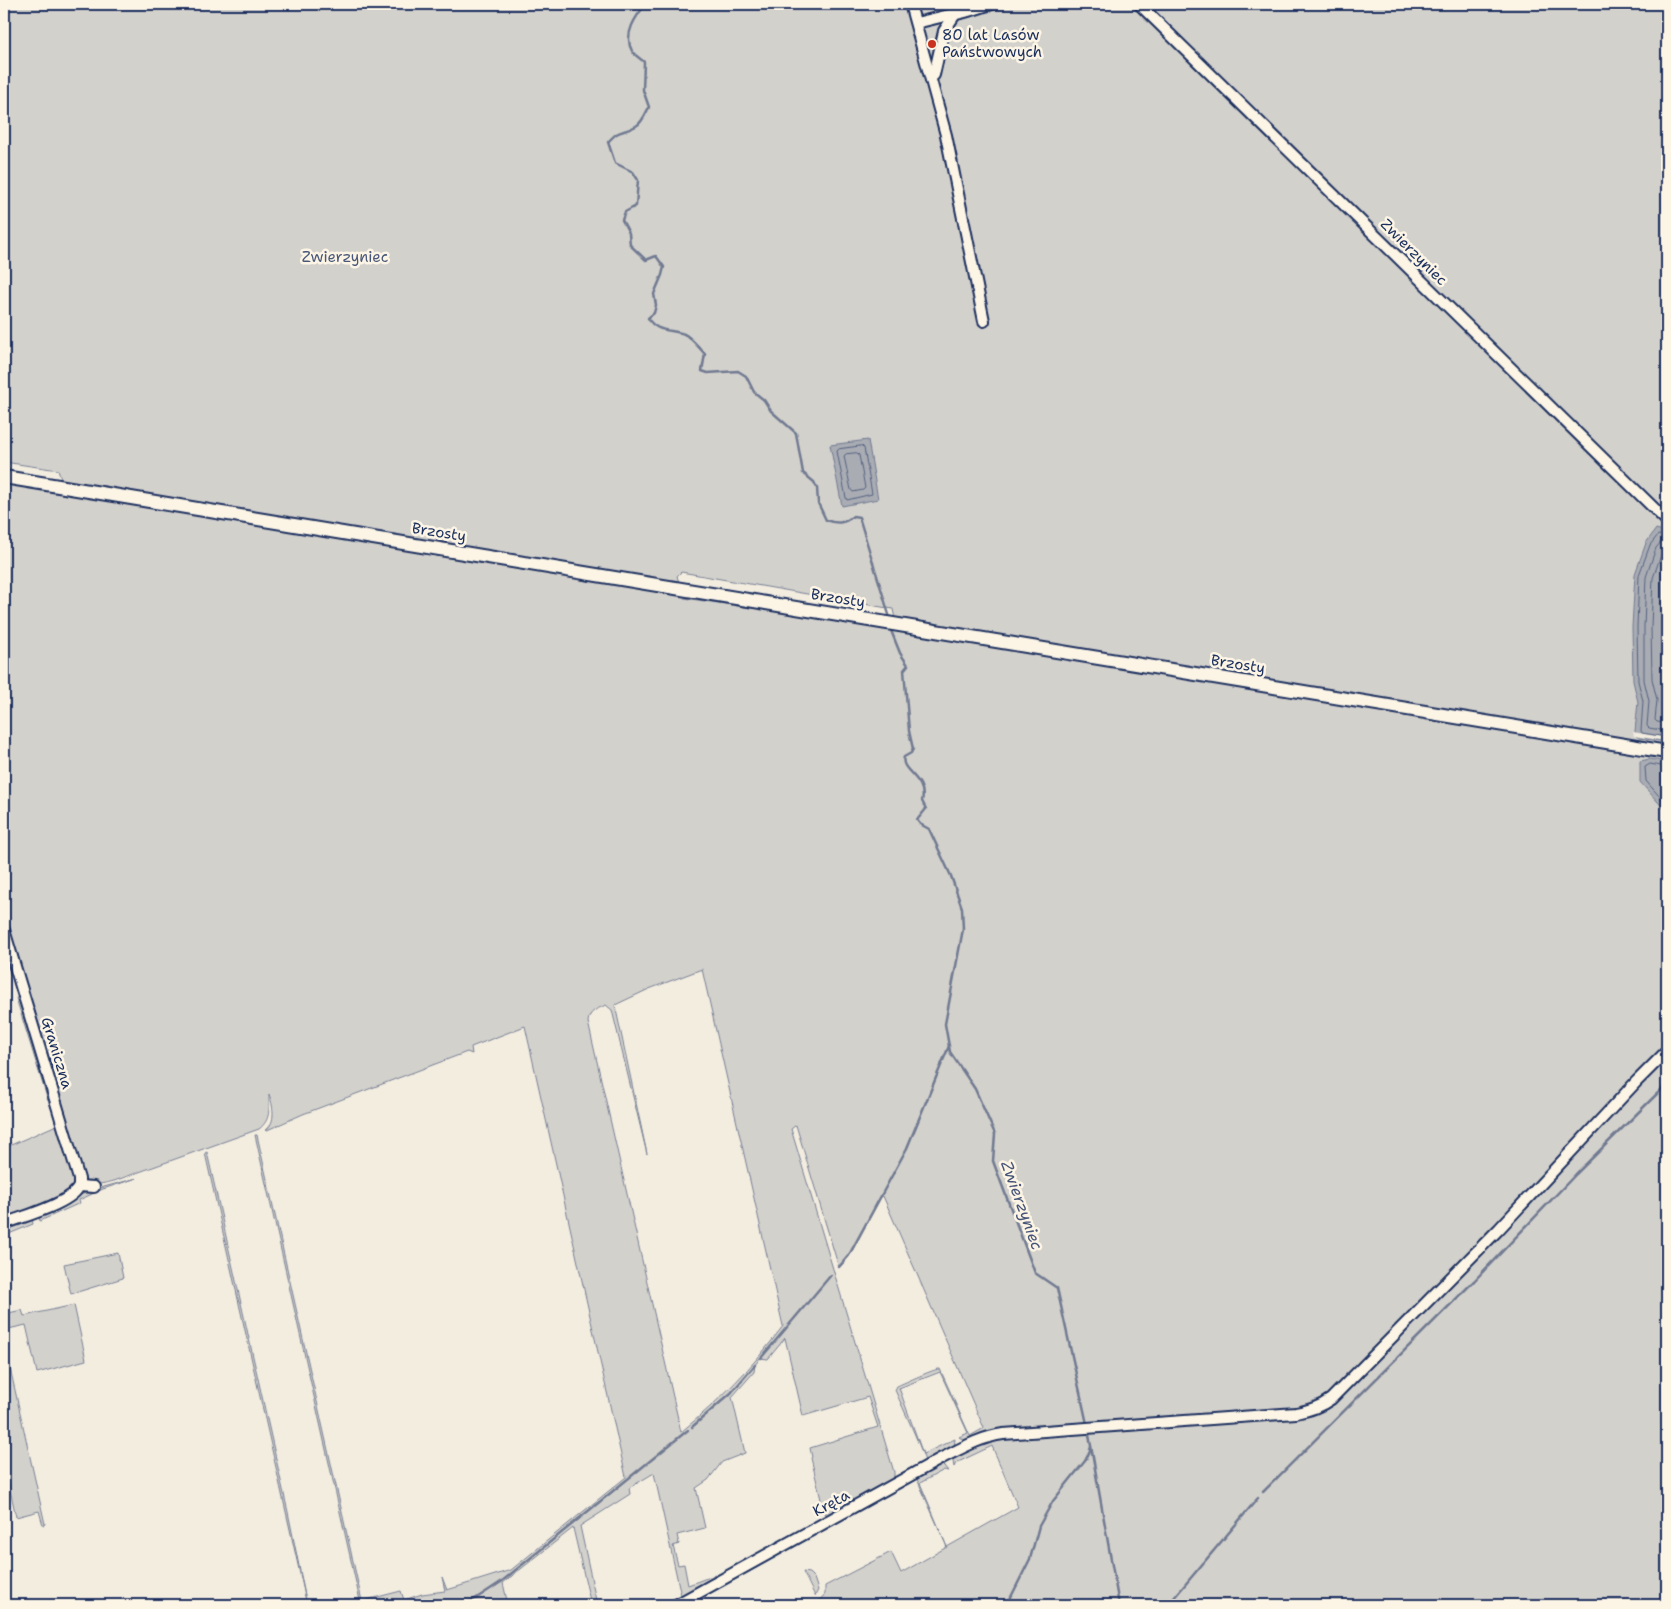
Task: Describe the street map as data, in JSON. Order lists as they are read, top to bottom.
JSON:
{
  "streets": {
    "street": [
      "Zwierzyniec",
      "Brzosty",
      "Graniczna",
      "Kręta"
    ]
  },
  "water": ["Zwierzyniec"],
  "parks": ["Zwierzyniec"],
  "places": ["80 lat Lasów Państwowych"]
}
